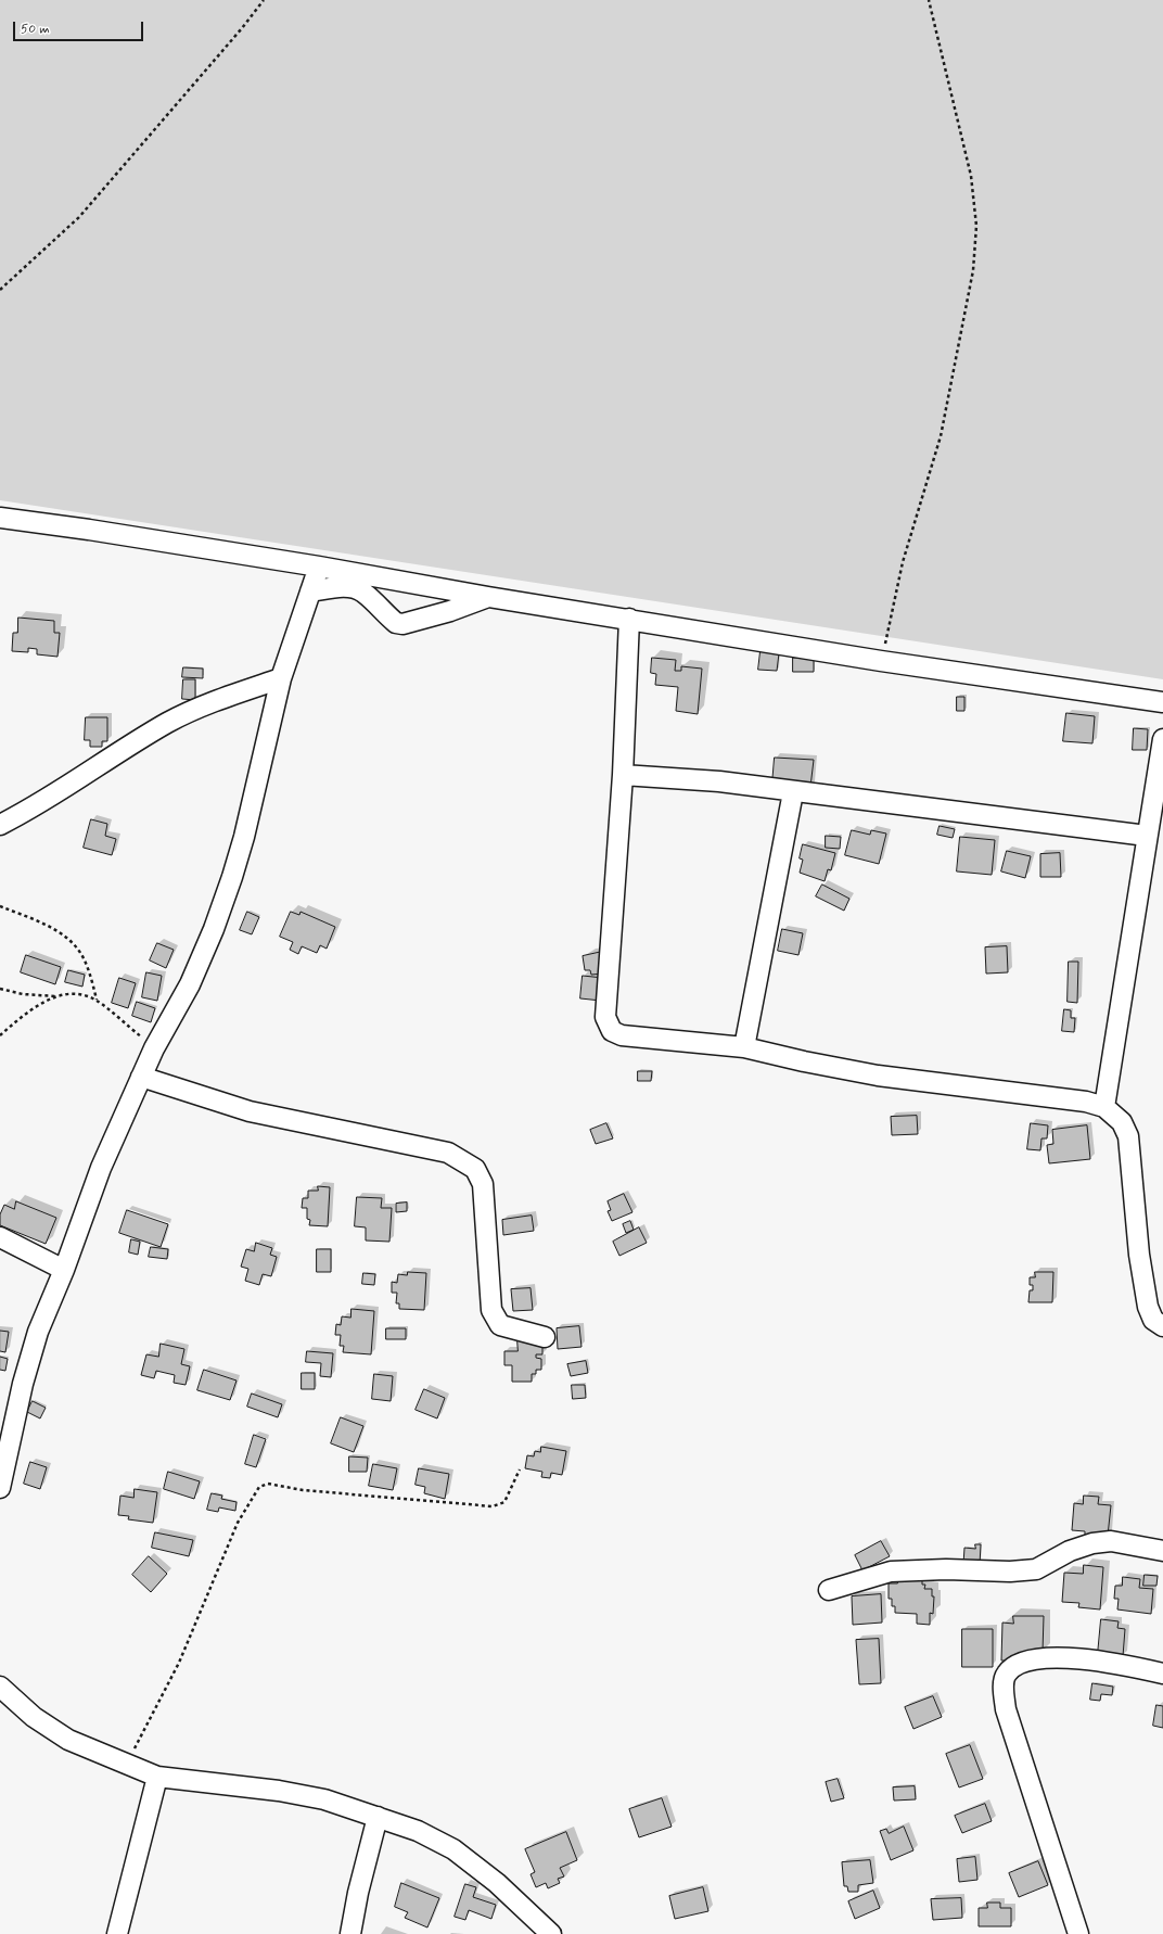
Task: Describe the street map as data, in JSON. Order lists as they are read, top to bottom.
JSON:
{
  "scale_bar": "50 m"
}
